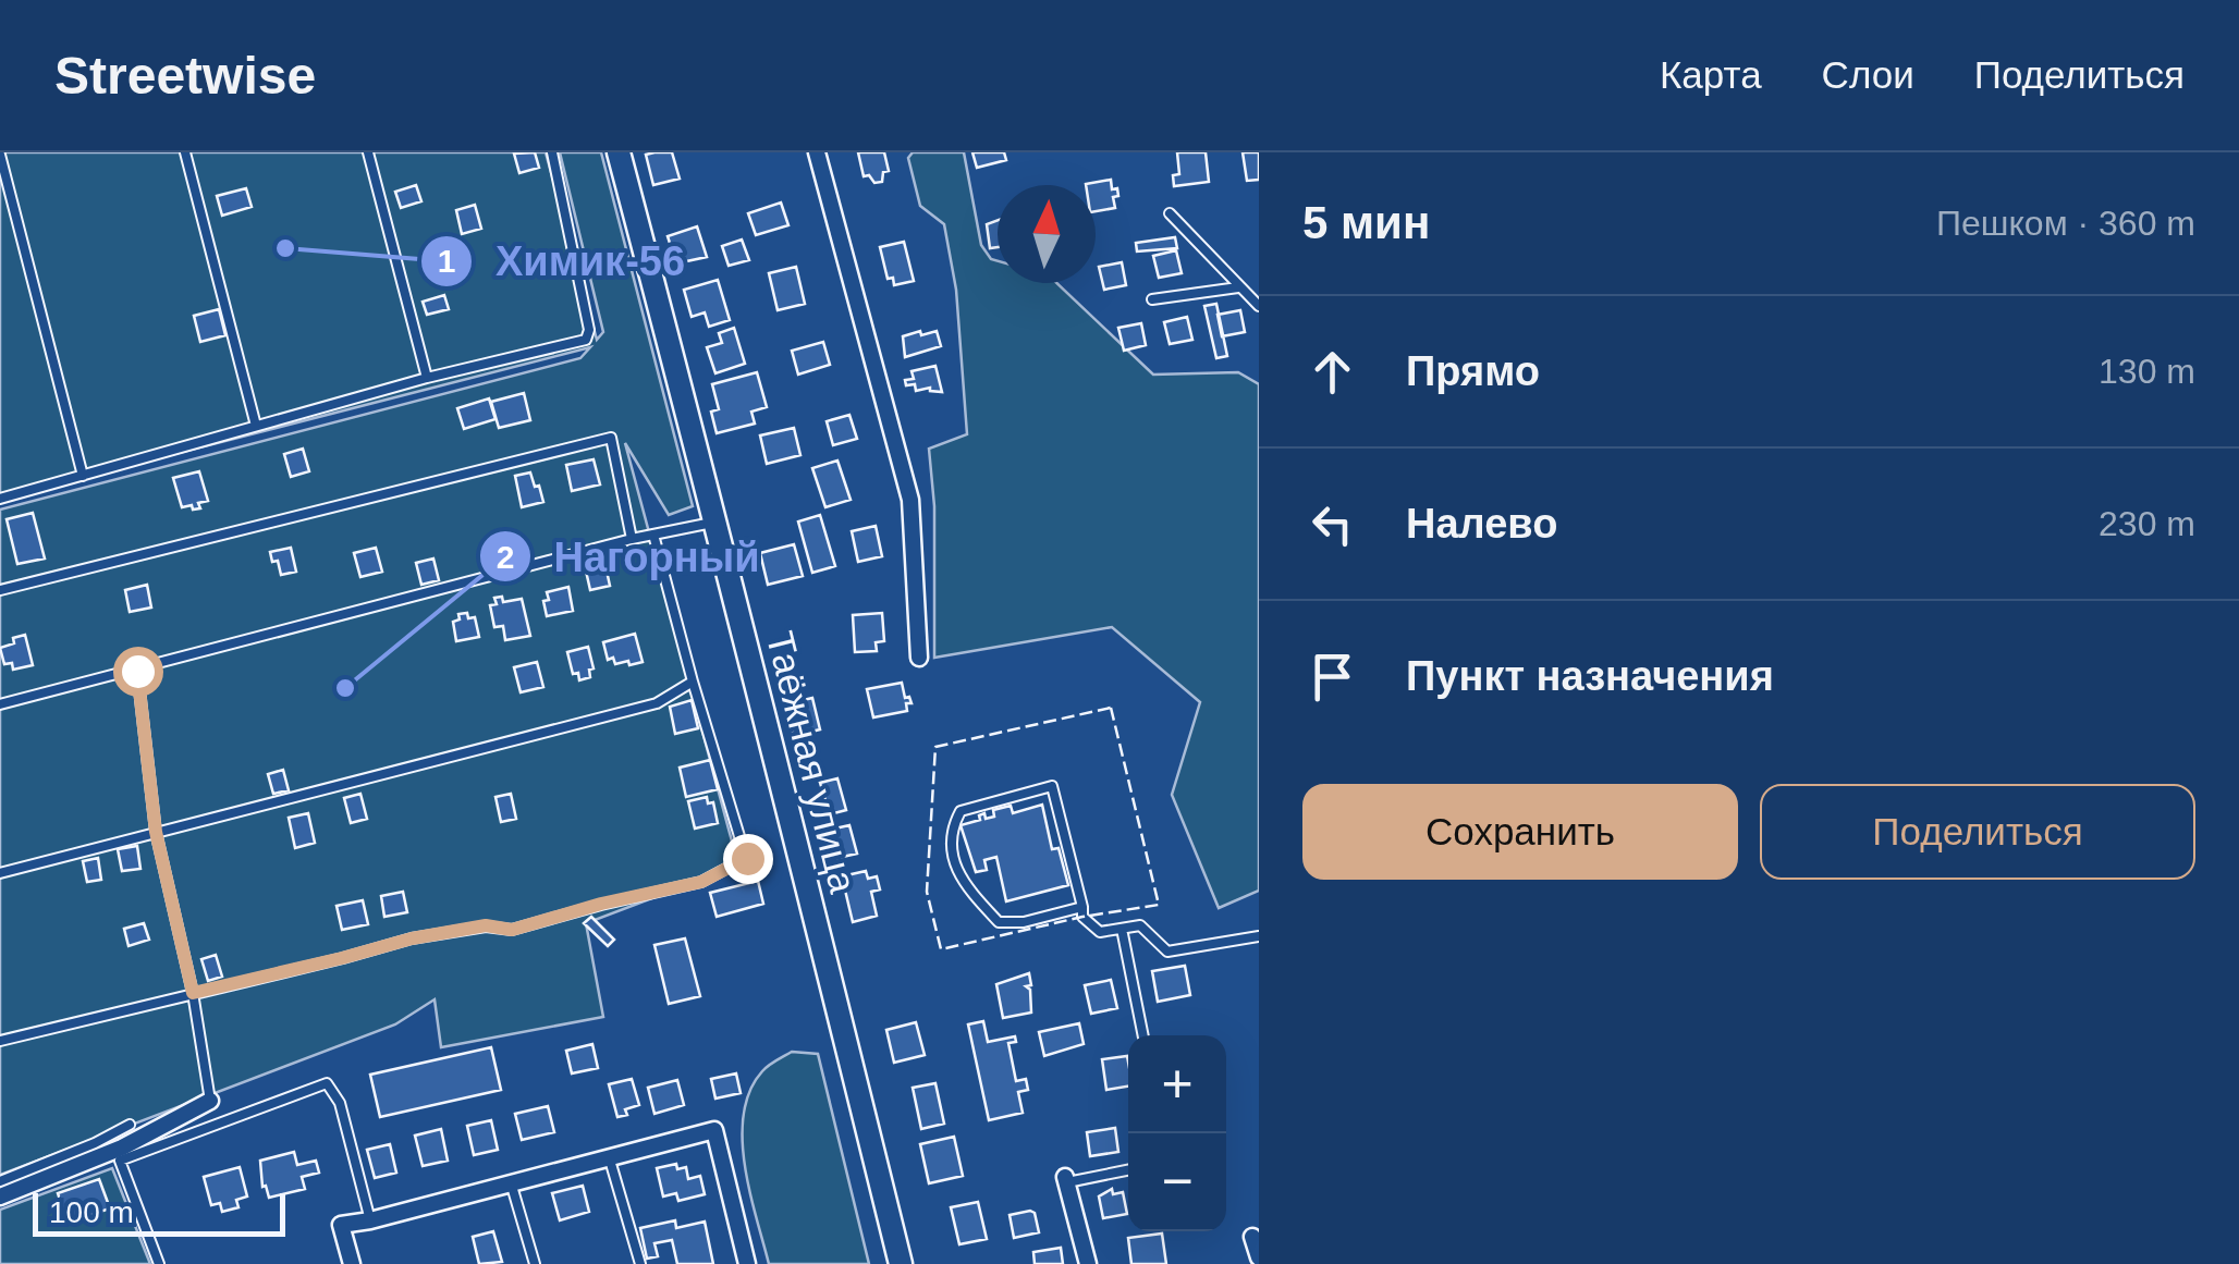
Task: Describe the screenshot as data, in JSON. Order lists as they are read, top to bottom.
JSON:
{
  "streets": {
    "street": ["Таёжная улица"]
  },
  "places": ["Химик-56", "Нагорный"],
  "scale_bar": "100 m",
  "north": "top",
  "page": {
    "header": "Streetwise",
    "nav": ["Карта", "Слои", "Поделиться"],
    "heading": ["5 мин", "Пешком · 360 m"],
    "list": [
      ["Прямо", "130 m"],
      ["Налево", "230 m"],
      "Пункт назначения"
    ],
    "buttons": ["Сохранить", "Поделиться"],
    "map_buttons": ["+", "−"],
    "scale": "100 m"
  }
}
